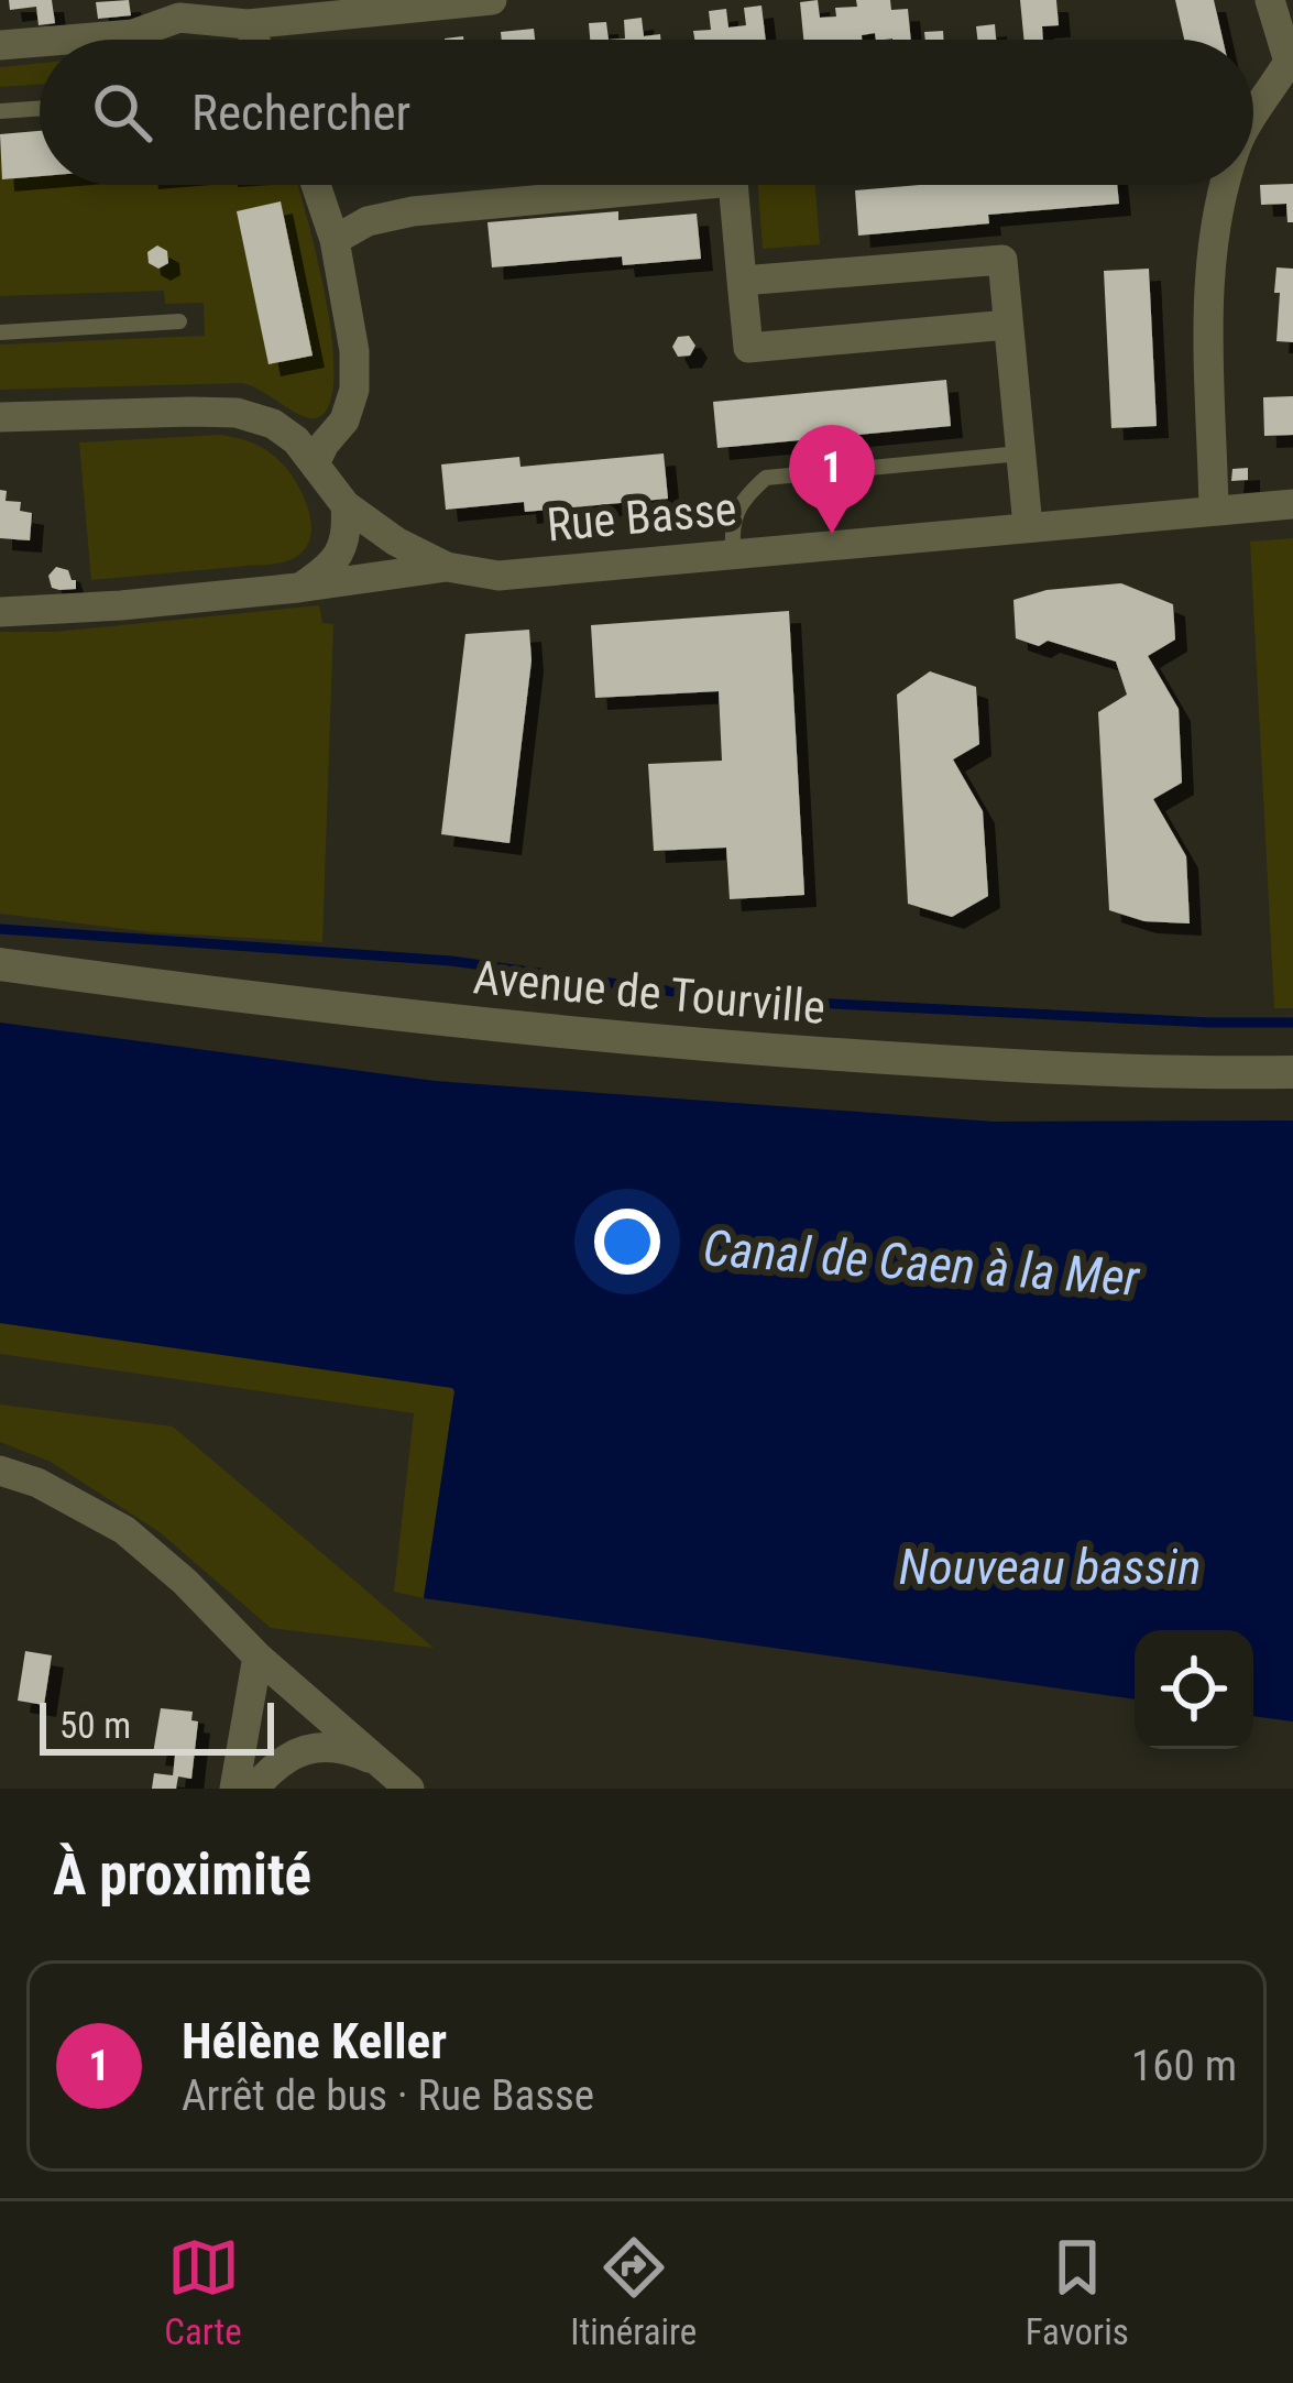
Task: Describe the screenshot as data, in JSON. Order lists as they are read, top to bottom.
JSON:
{
  "streets": {
    "street": ["Rue Basse", "Avenue de Tourville"]
  },
  "water": ["Canal de Caen à la Mer", "Nouveau bassin"],
  "scale_bar": "50 m",
  "page": {
    "search": "Rechercher",
    "pins": "1",
    "scale": "50 m",
    "heading": "À proximité",
    "list": [
      {
        "mark": "1",
        "name": "Hélène Keller",
        "note": "Arrêt de bus · Rue Basse",
        "value": "160 m"
      }
    ],
    "nav": ["Carte", "Itinéraire", "Favoris"]
  }
}
